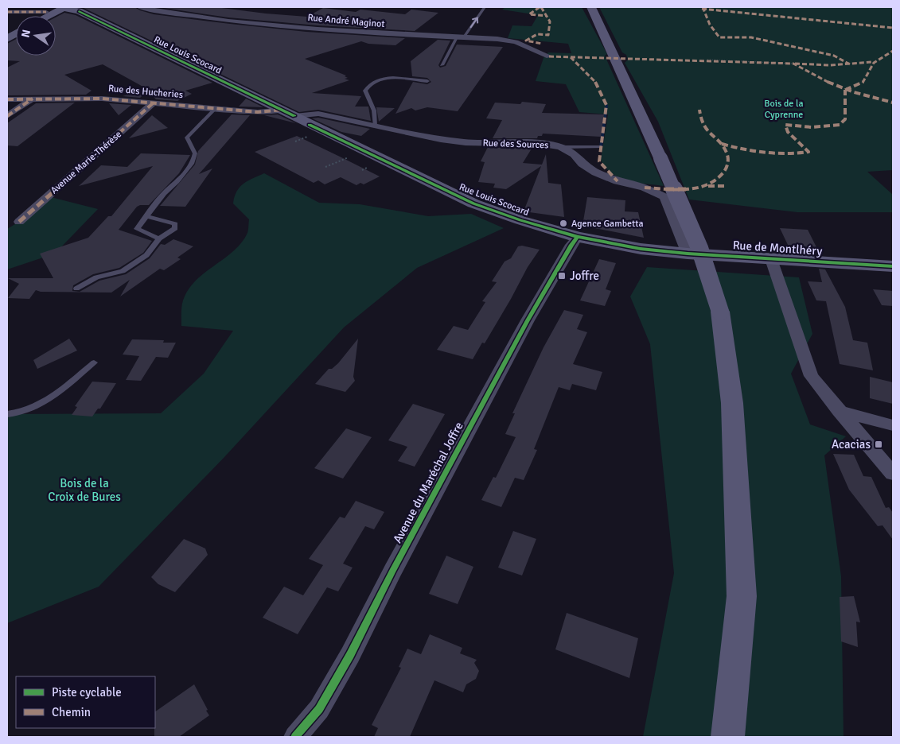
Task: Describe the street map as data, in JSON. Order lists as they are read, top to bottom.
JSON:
{
  "streets": {
    "main road": ["Rue Louis Scocard", "Rue de Montlhéry"],
    "street": [
      "Rue André Maginot",
      "Rue des Hucheries",
      "Rue des Sources",
      "Avenue Marie-Thérèse",
      "Avenue du Maréchal Joffre"
    ]
  },
  "crossings": [
    ["Rue Louis Scocard", "Rue des Hucheries"],
    ["Rue Louis Scocard", "Rue des Sources"],
    ["Rue Louis Scocard", "Rue de Montlhéry"],
    ["Rue Louis Scocard", "Avenue du Maréchal Joffre"],
    ["Rue des Hucheries", "Avenue Marie-Thérèse"],
    ["Rue des Sources", "Rue de Montlhéry"]
  ],
  "parks": ["Bois de la Cyprenne", "Bois de la Croix de Bures"],
  "places": {
    "other": ["Agence Gambetta"],
    "transit": ["Joffre", "Acacias"]
  },
  "legend": ["Piste cyclable", "Chemin"],
  "north": "left"
}
